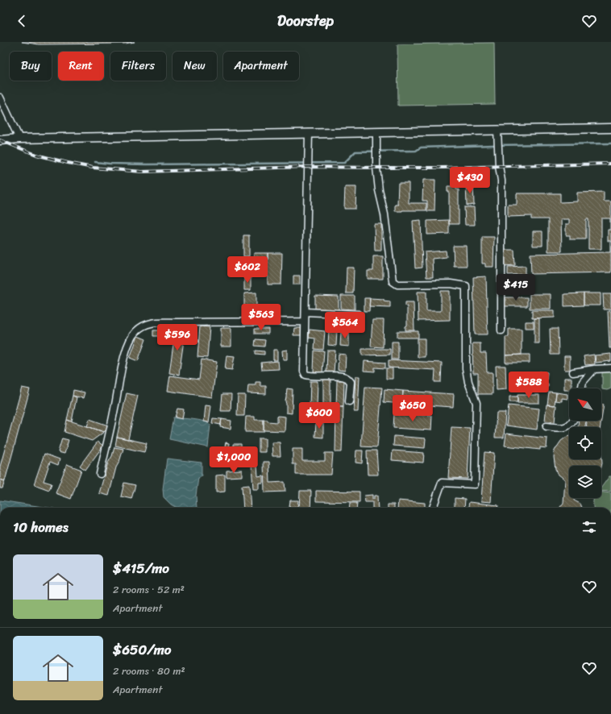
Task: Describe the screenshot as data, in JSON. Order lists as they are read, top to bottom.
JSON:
{
  "north": "top left",
  "page": {
    "header": "Doorstep",
    "chip": [
      "Buy",
      "Rent",
      "Filters",
      "New",
      "Apartment"
    ],
    "price": [
      "$430",
      "$602",
      "$415",
      "$563",
      "$564",
      "$596",
      "$588",
      "$650",
      "$600",
      "$1,000"
    ],
    "heading": "10 homes",
    "list": [
      {
        "name": "$415/mo",
        "note": "2 rooms · 52 m² · Apartment"
      },
      {
        "name": "$650/mo",
        "note": "2 rooms · 80 m² · Apartment"
      }
    ]
  }
}
